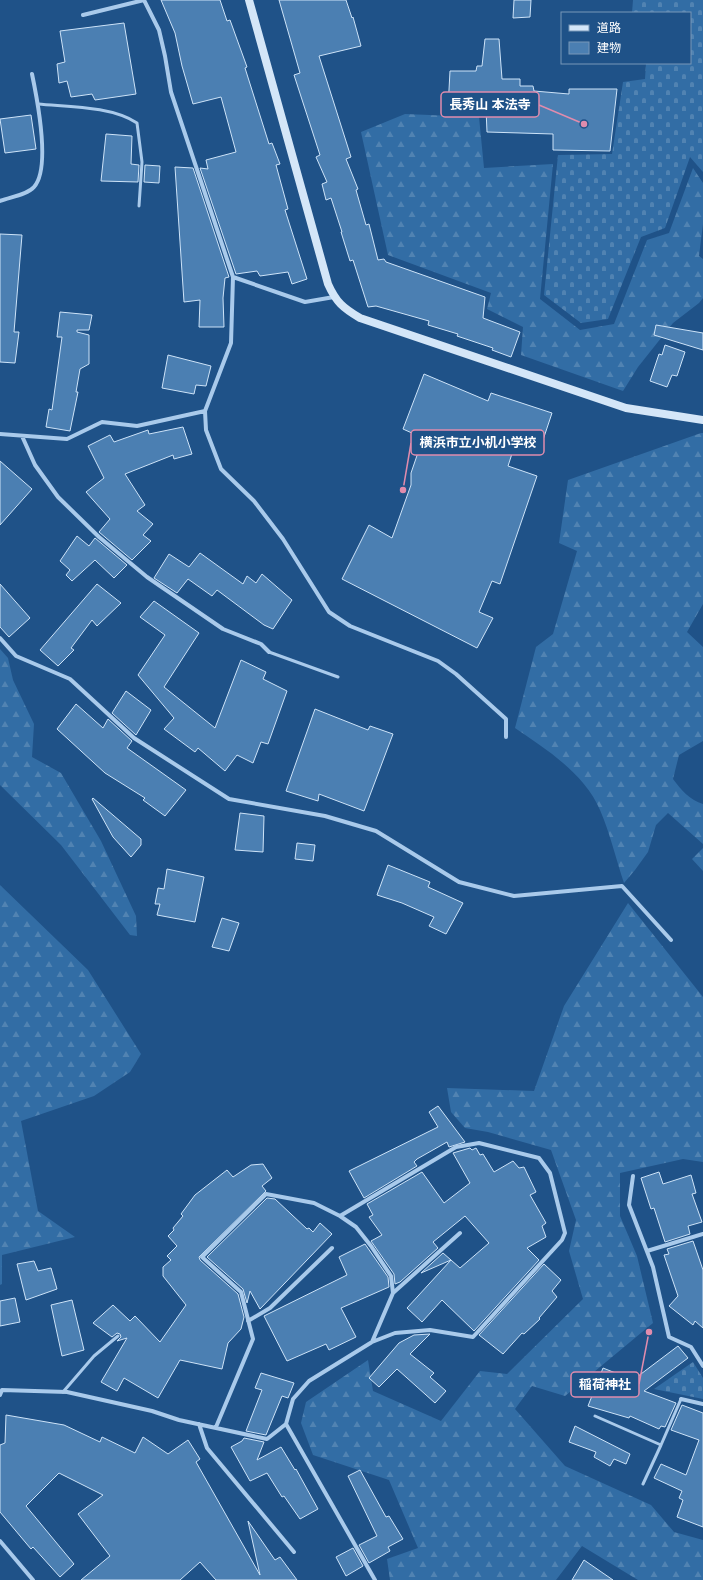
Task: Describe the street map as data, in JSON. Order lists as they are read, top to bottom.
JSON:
{
  "places": ["長秀山 本法寺", "横浜市立小机小学校", "稲荷神社"],
  "legend": ["道路", "建物"]
}
